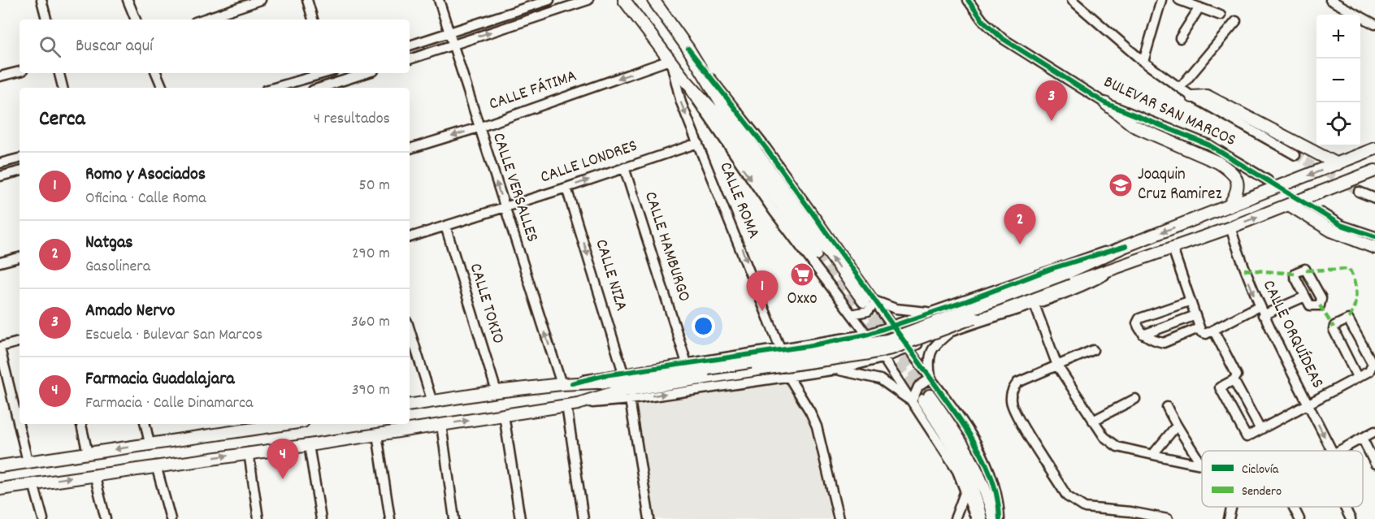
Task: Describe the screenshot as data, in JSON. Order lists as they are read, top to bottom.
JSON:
{
  "streets": {
    "street": [
      "CALLE FÁTIMA",
      "BULEVAR SAN MARCOS",
      "CALLE LONDRES",
      "CALLE VERSALLES",
      "CALLE ROMA",
      "CALLE HAMBURGO",
      "CALLE NIZA",
      "CALLE TOKIO",
      "CALLE ORQUÍDEAS"
    ]
  },
  "crossings": [
    ["CALLE FÁTIMA", "CALLE VERSALLES"],
    ["CALLE FÁTIMA", "CALLE ROMA"],
    ["CALLE LONDRES", "CALLE VERSALLES"],
    ["CALLE LONDRES", "CALLE ROMA"],
    ["CALLE LONDRES", "CALLE HAMBURGO"],
    ["CALLE LONDRES", "CALLE NIZA"],
    ["CALLE LONDRES", "CALLE TOKIO"]
  ],
  "one_way": ["CALLE FÁTIMA", "CALLE VERSALLES", "CALLE NIZA"],
  "places": {
    "school or university": ["Joaquin Cruz Ramirez"],
    "supermarket": ["Oxxo"]
  },
  "legend": ["Ciclovía", "Sendero"],
  "page": {
    "map_buttons": ["+", "−"],
    "search": "Buscar aquí",
    "pins": [
      "3",
      "2",
      "1",
      "4"
    ],
    "heading": ["Cerca", "4 resultados"],
    "list": [
      {
        "mark": "1",
        "name": "Romo y Asociados",
        "note": "Oficina · Calle Roma",
        "value": "50 m"
      },
      {
        "mark": "2",
        "name": "Natgas",
        "note": "Gasolinera",
        "value": "290 m"
      },
      {
        "mark": "3",
        "name": "Amado Nervo",
        "note": "Escuela · Bulevar San Marcos",
        "value": "360 m"
      },
      {
        "mark": "4",
        "name": "Farmacia Guadalajara",
        "note": "Farmacia · Calle Dinamarca",
        "value": "390 m"
      }
    ]
  }
}
